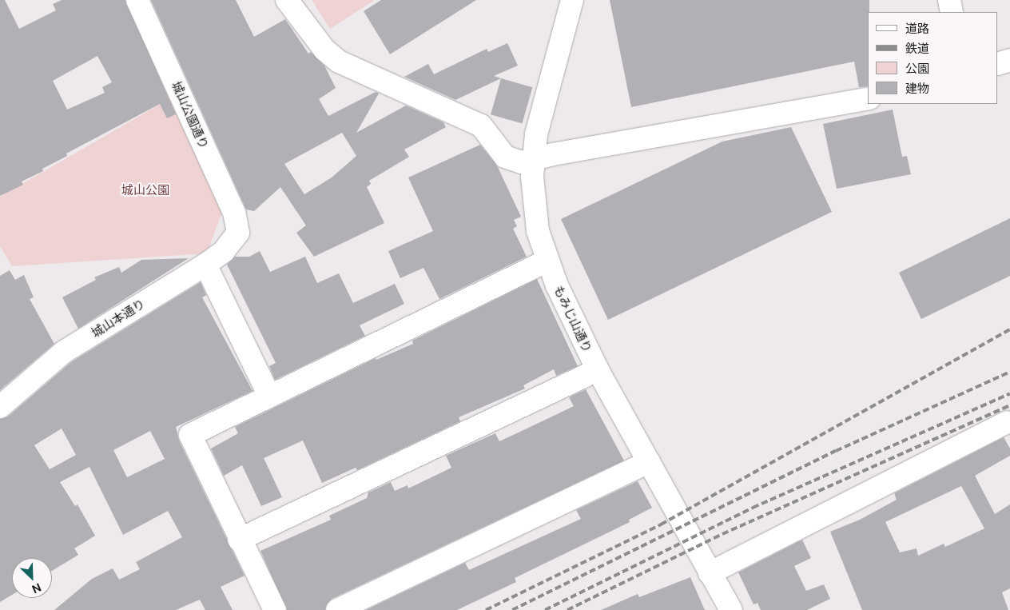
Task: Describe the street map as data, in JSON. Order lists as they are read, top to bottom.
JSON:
{
  "streets": {
    "street": ["城山公園通り", "城山本通り", "もみじ山通り"]
  },
  "crossings": [
    ["城山公園通り", "城山本通り"]
  ],
  "parks": ["城山公園"],
  "legend": [
    "道路",
    "鉄道",
    "公園",
    "建物"
  ],
  "north": "bottom right"
}
